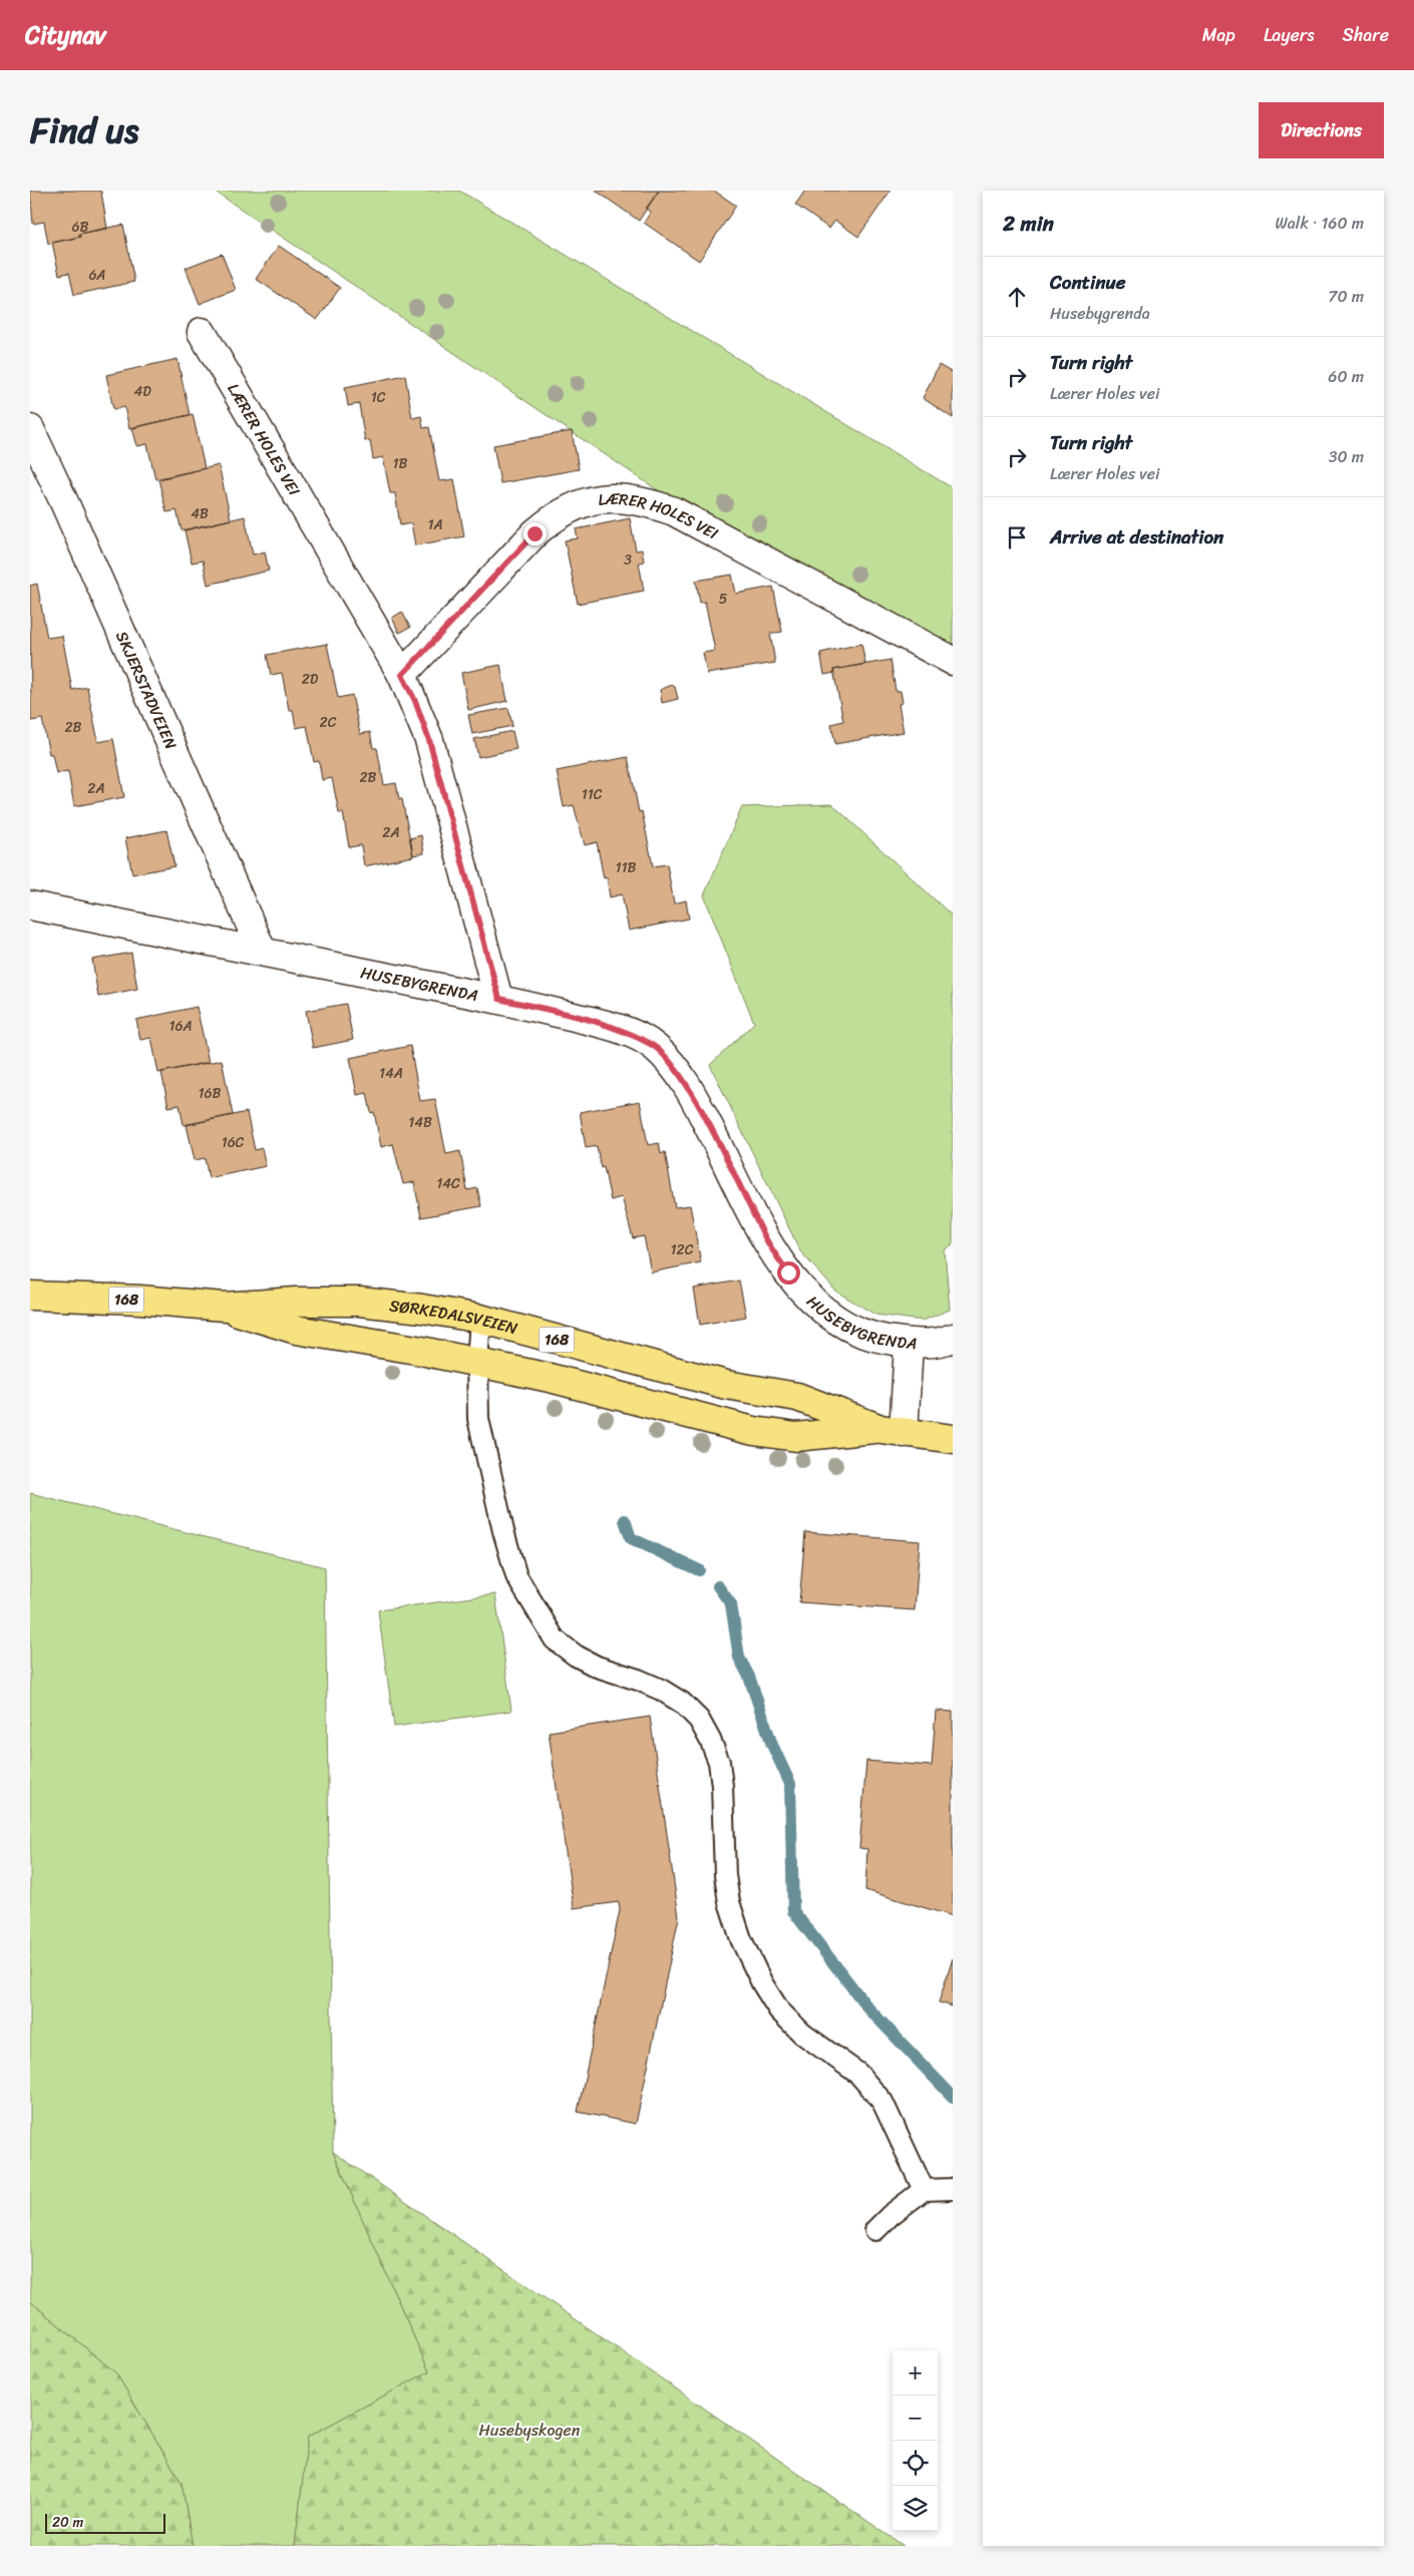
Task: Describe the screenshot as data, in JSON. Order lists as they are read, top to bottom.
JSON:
{
  "streets": {
    "main road": ["168", "SØRKEDALSVEIEN"],
    "street": ["LÆRER HOLES VEI", "SKJERSTADVEIEN", "HUSEBYGRENDA"]
  },
  "crossings": [
    ["LÆRER HOLES VEI", "HUSEBYGRENDA"],
    ["SKJERSTADVEIEN", "HUSEBYGRENDA"]
  ],
  "parks": ["Husebyskogen"],
  "house_numbers": [
    "6B",
    "6A",
    "4D",
    "1C",
    "1B",
    "4B",
    "1A",
    "3",
    "5",
    "2D",
    "2C",
    "2B",
    "2B",
    "2A",
    "11C",
    "2A",
    "11B",
    "16A",
    "14A",
    "16B",
    "14B",
    "16C",
    "14C",
    "12C"
  ],
  "scale_bar": "20 m",
  "page": {
    "header": "Citynav",
    "nav": ["Map", "Layers", "Share"],
    "title": "Find us",
    "buttons": "Directions",
    "heading": ["2 min", "Walk · 160 m"],
    "list": [
      ["Continue", "Husebygrenda", "70 m"],
      ["Turn right", "Lærer Holes vei", "60 m"],
      ["Turn right", "Lærer Holes vei", "30 m"],
      "Arrive at destination"
    ],
    "map_buttons": ["+", "−"],
    "scale": "20 m"
  }
}
